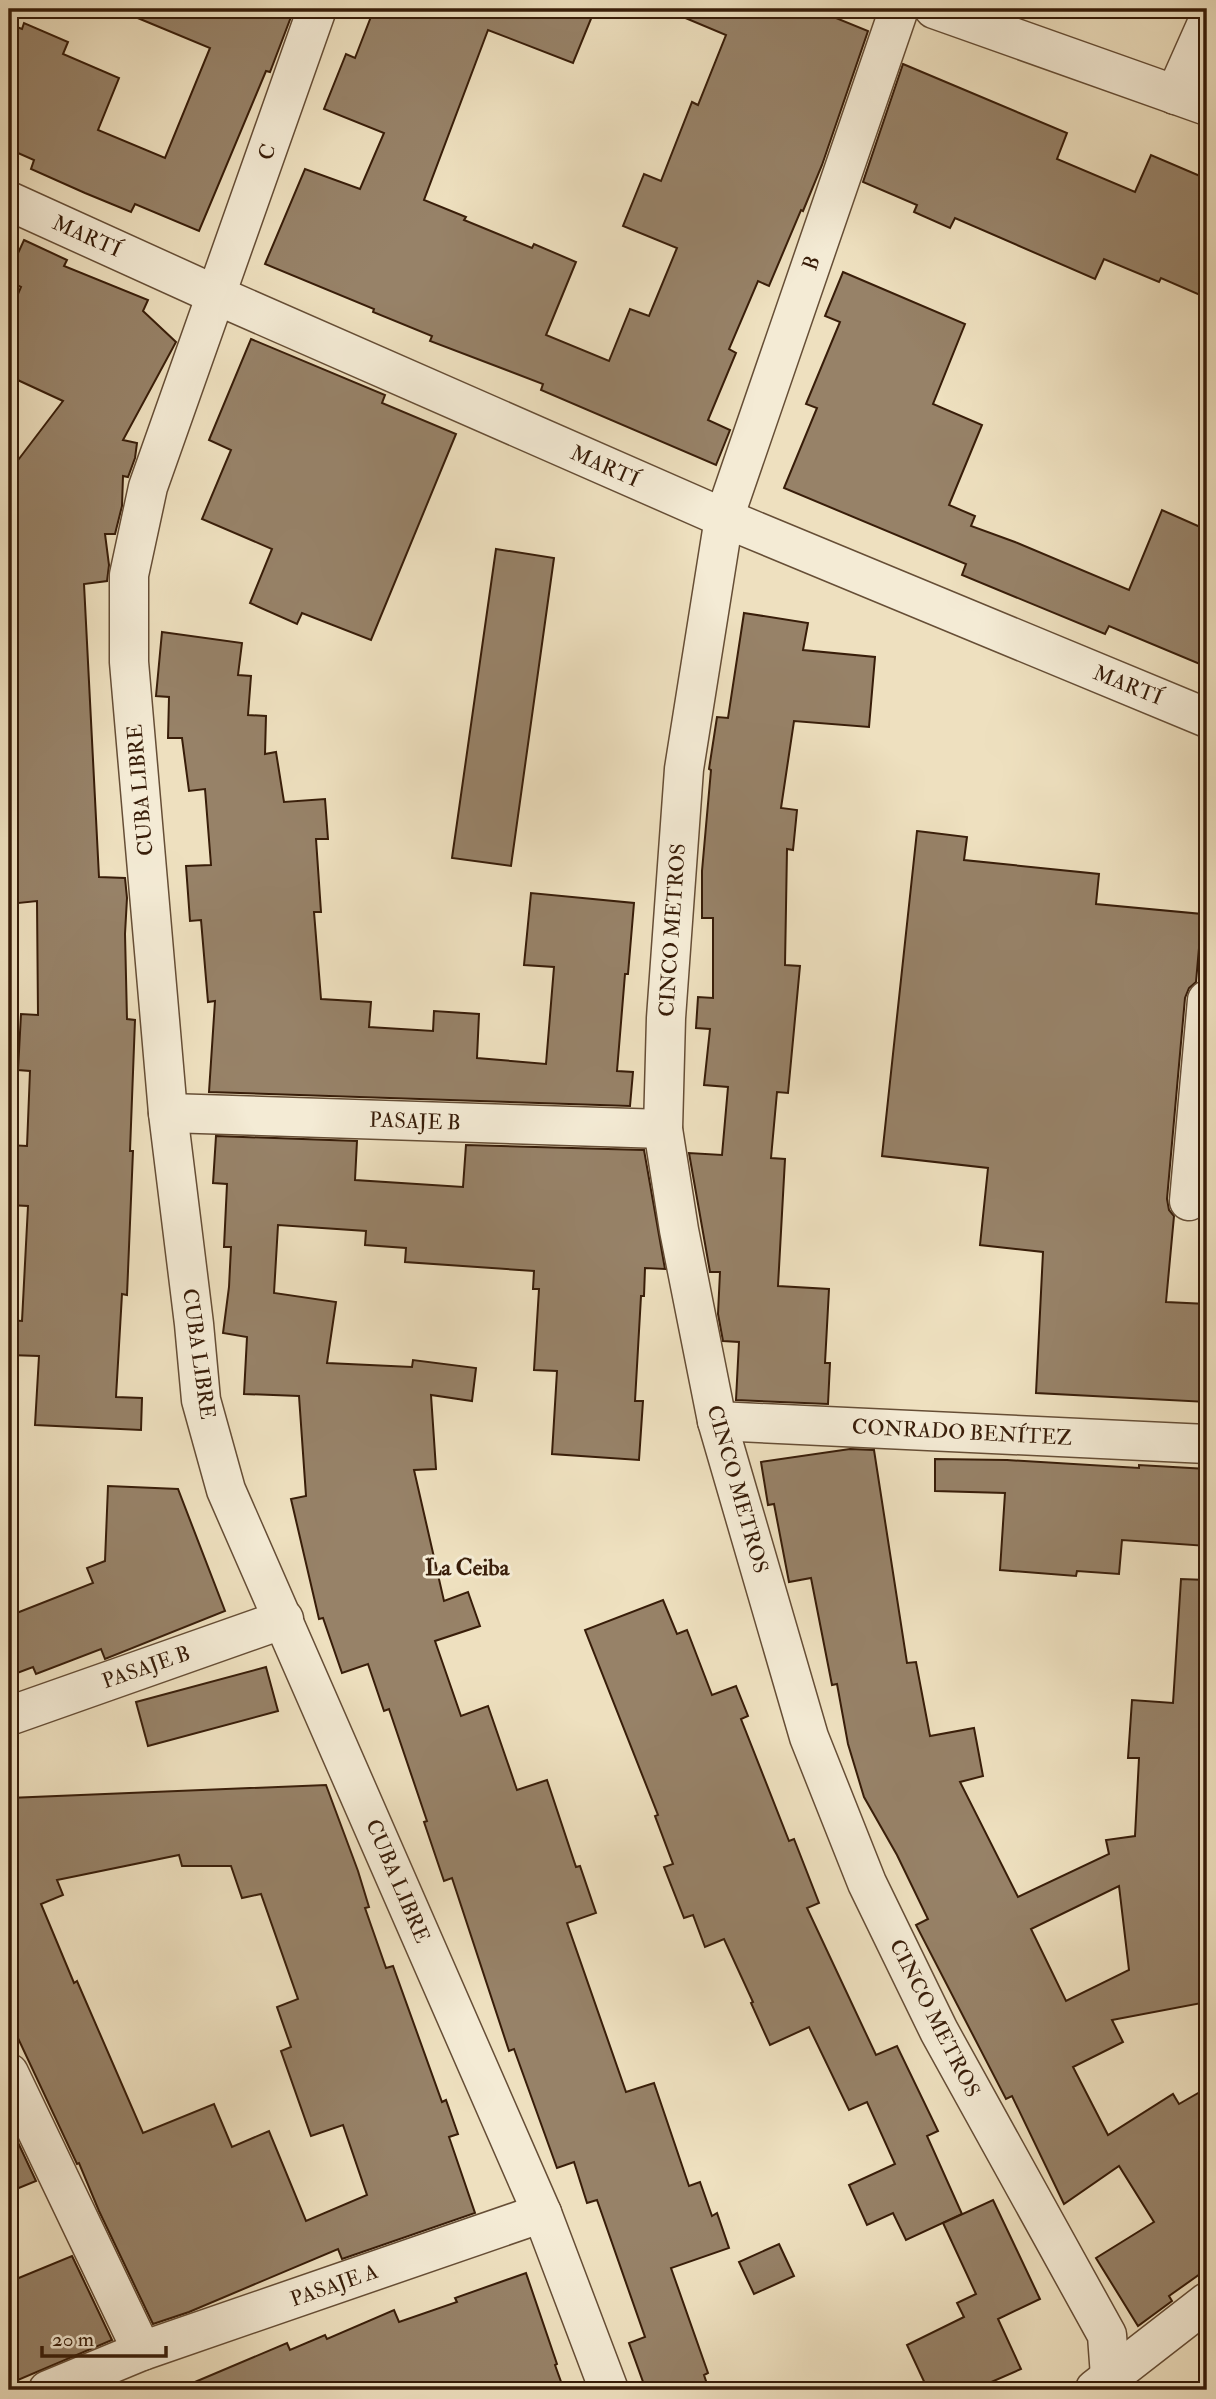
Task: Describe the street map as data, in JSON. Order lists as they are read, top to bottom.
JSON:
{
  "streets": {
    "street": [
      "C",
      "MARTÍ",
      "B",
      "CUBA LIBRE",
      "CINCO METROS",
      "PASAJE B",
      "CONRADO BENÍTEZ",
      "PASAJE A"
    ]
  },
  "crossings": [
    ["C", "MARTÍ"],
    ["C", "CUBA LIBRE"],
    ["MARTÍ", "B"],
    ["MARTÍ", "CUBA LIBRE"],
    ["MARTÍ", "CINCO METROS"],
    ["B", "CINCO METROS"],
    ["CUBA LIBRE", "PASAJE B"],
    ["CUBA LIBRE", "PASAJE A"],
    ["CINCO METROS", "PASAJE B"],
    ["CINCO METROS", "CONRADO BENÍTEZ"]
  ],
  "districts": ["La Ceiba"],
  "scale_bar": "20 m"
}
